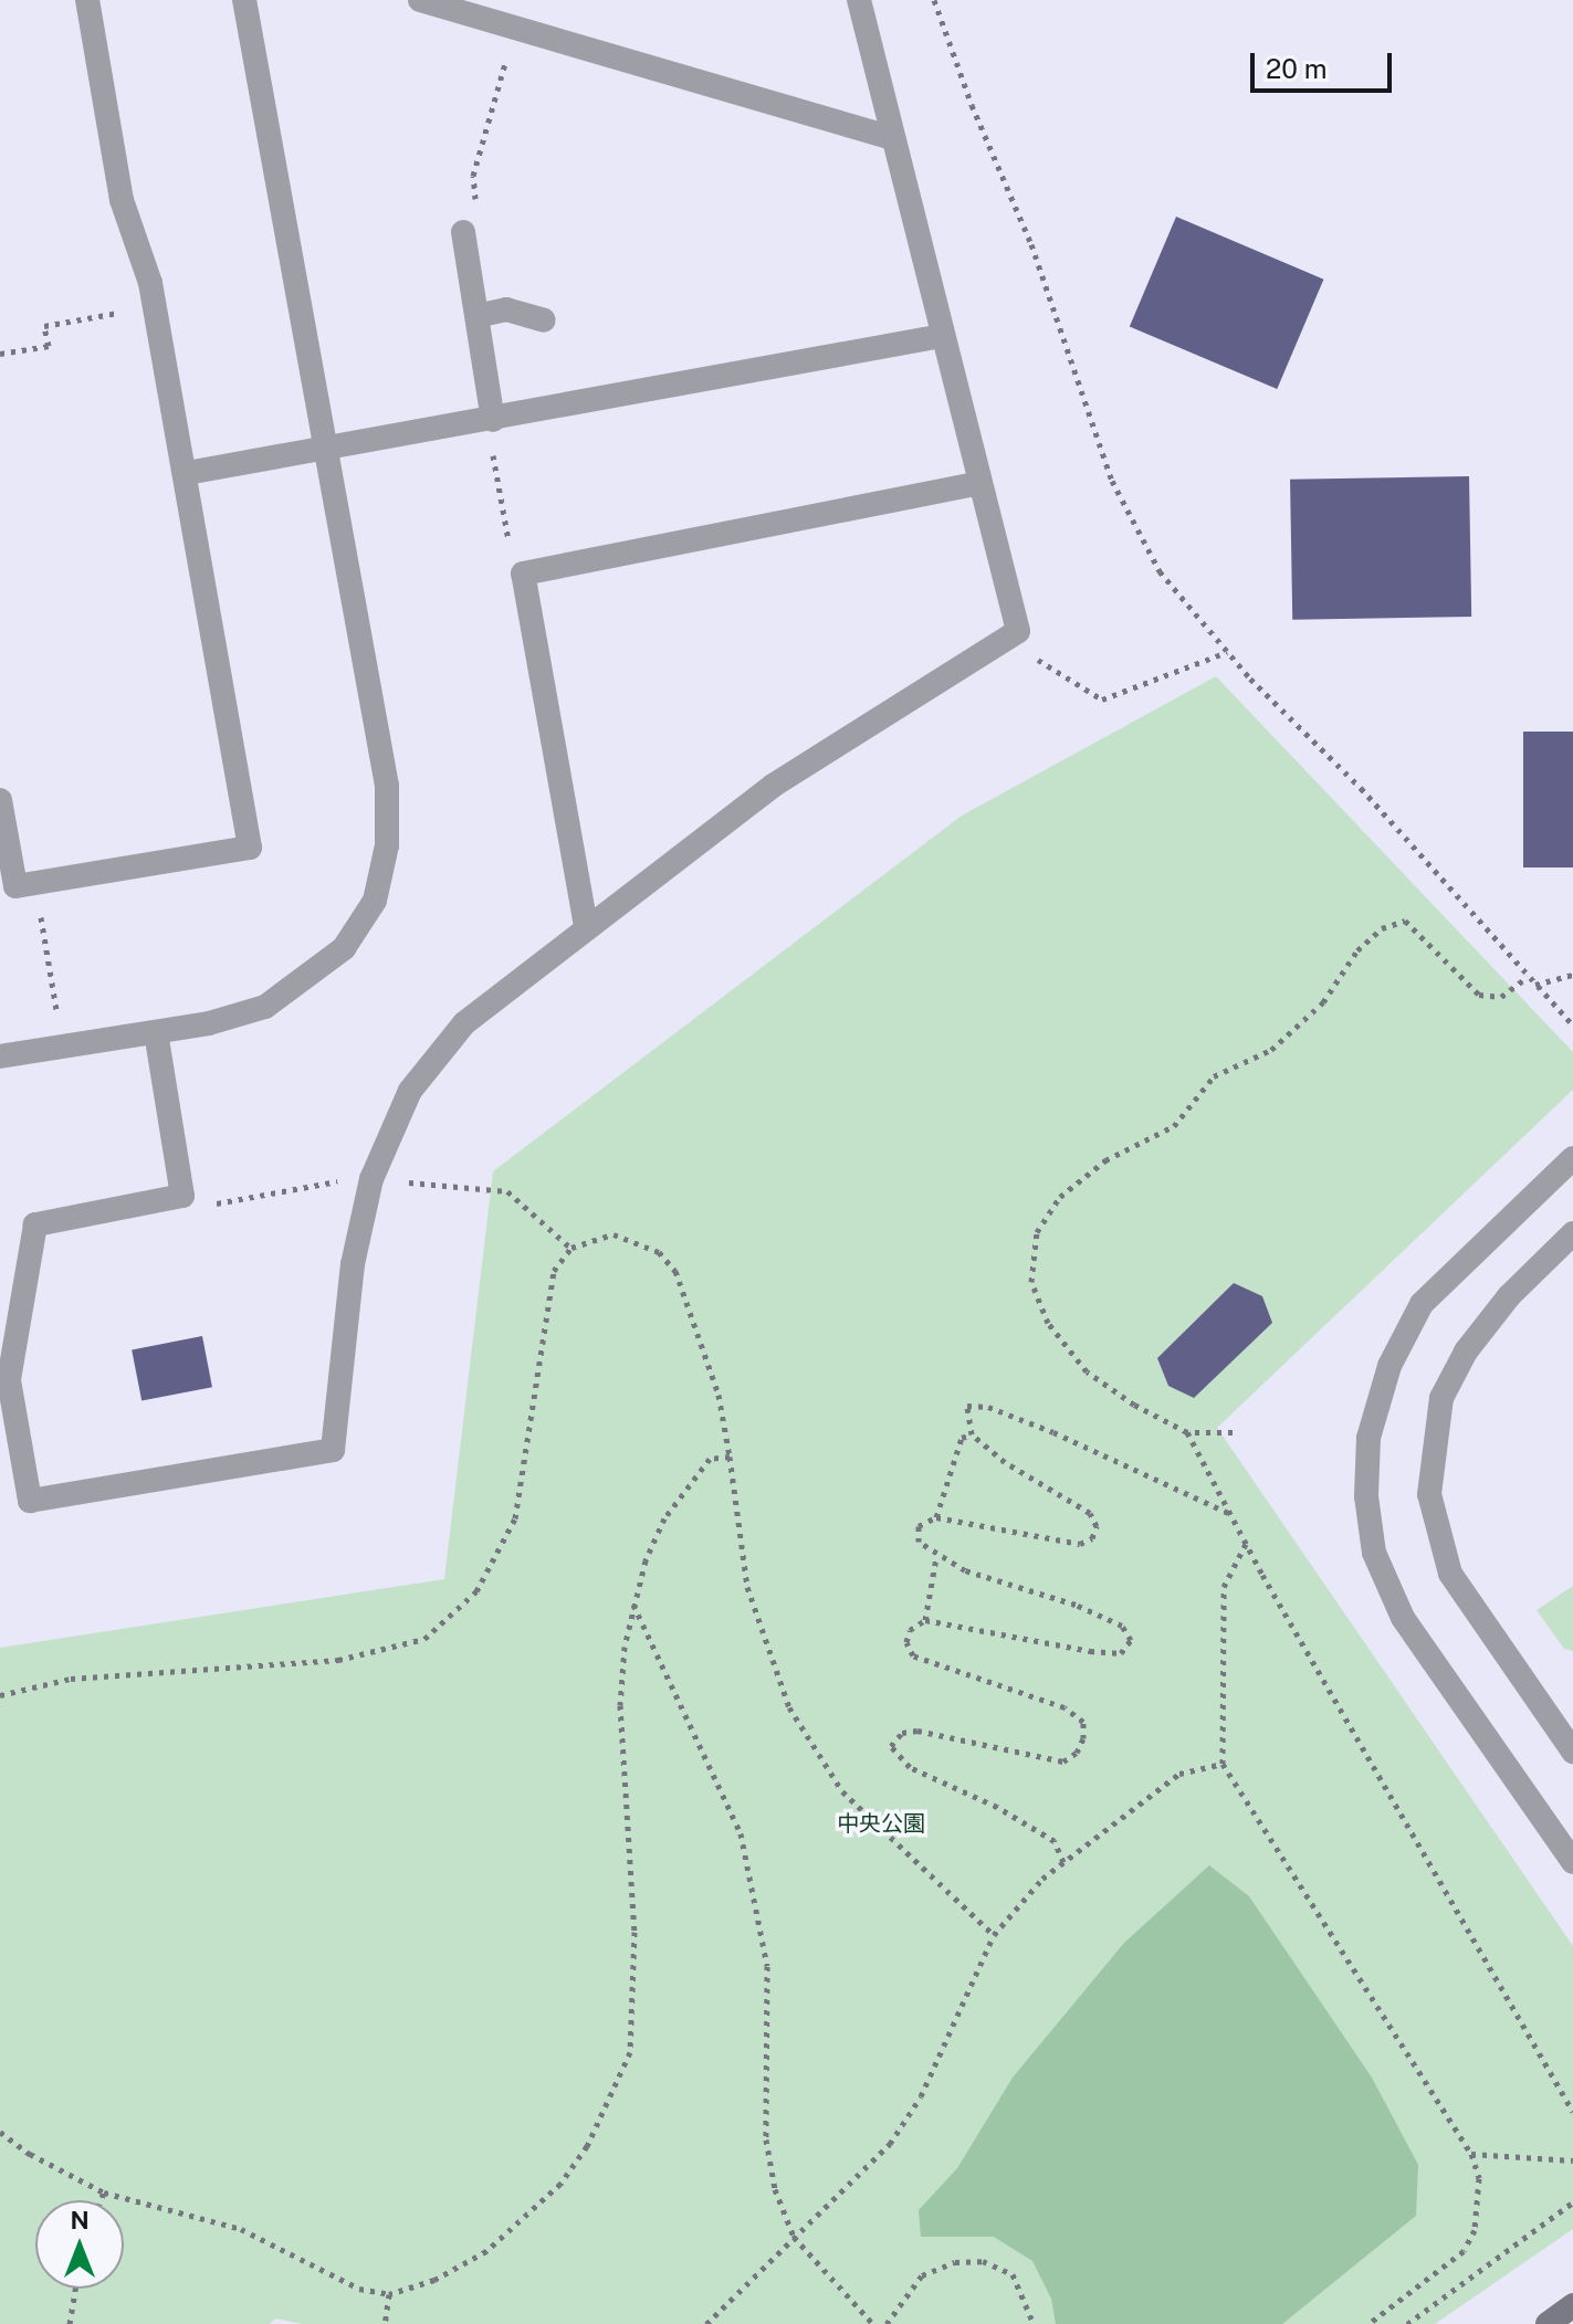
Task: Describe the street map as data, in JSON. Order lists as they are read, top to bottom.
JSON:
{
  "parks": ["中央公園"],
  "scale_bar": "20 m",
  "north": "top"
}
